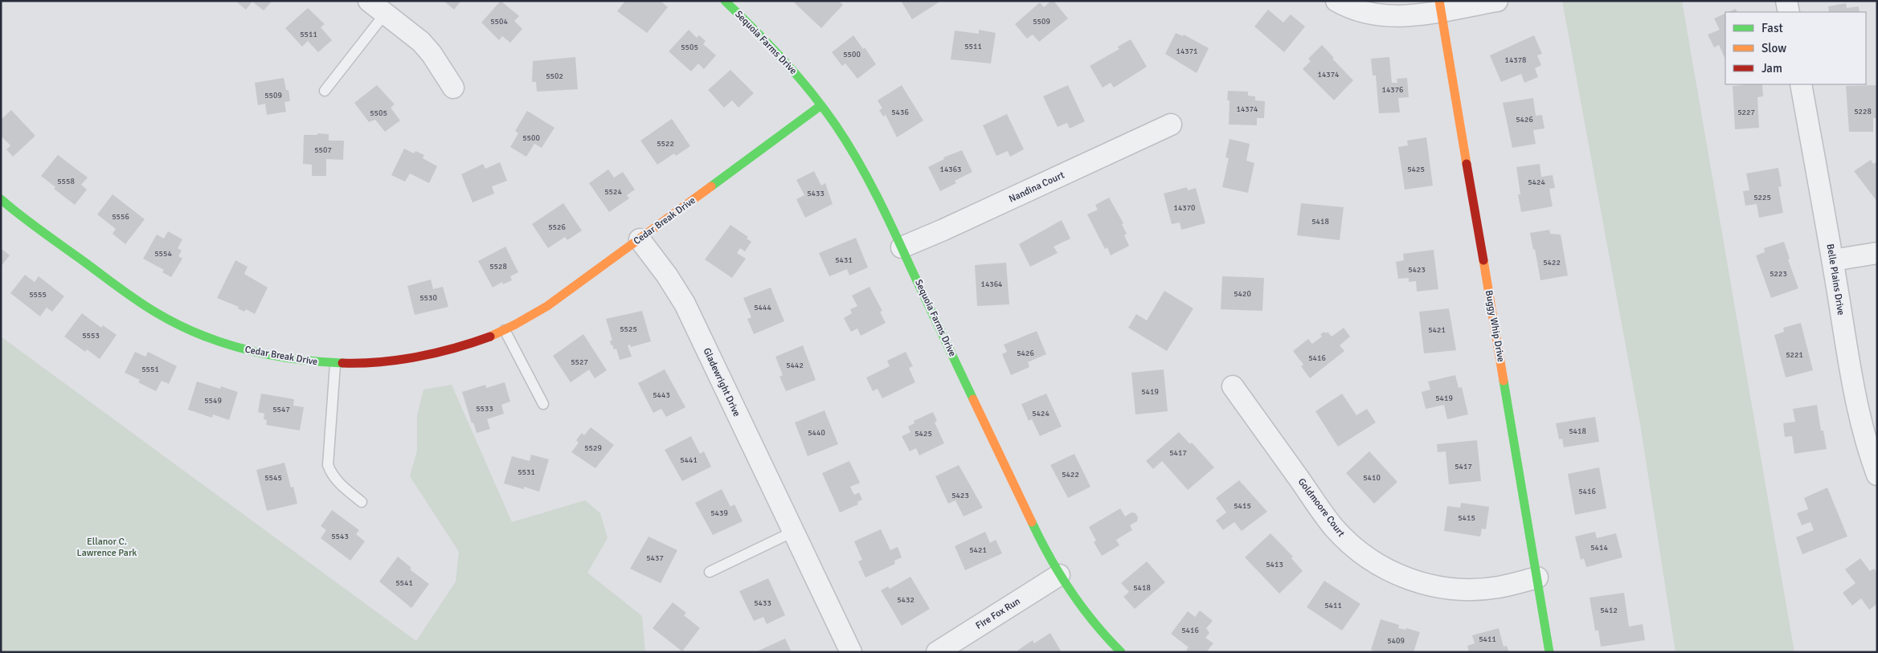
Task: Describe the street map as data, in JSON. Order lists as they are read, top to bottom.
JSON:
{
  "streets": {
    "street": [
      "Sequoia Farms Drive",
      "Nandina Court",
      "Cedar Break Drive",
      "Belle Plains Drive",
      "Buggy Whip Drive",
      "Gladewright Drive",
      "Goldmoore Court",
      "Fire Fox Run"
    ]
  },
  "crossings": [
    ["Sequoia Farms Drive", "Nandina Court"],
    ["Sequoia Farms Drive", "Cedar Break Drive"],
    ["Sequoia Farms Drive", "Fire Fox Run"],
    ["Cedar Break Drive", "Gladewright Drive"],
    ["Buggy Whip Drive", "Goldmoore Court"]
  ],
  "parks": ["Ellanor C. Lawrence Park"],
  "house_numbers": [
    "5504",
    "5509",
    "5511",
    "5511",
    "5505",
    "14371",
    "5500",
    "14378",
    "14374",
    "5502",
    "14376",
    "5509",
    "14374",
    "5228",
    "5436",
    "5227",
    "5505",
    "5426",
    "5500",
    "5522",
    "5507",
    "14363",
    "5425",
    "5558",
    "5424",
    "5524",
    "5433",
    "5225",
    "14370",
    "5556",
    "5418",
    "5526",
    "5554",
    "5431",
    "5422",
    "5528",
    "5423",
    "5223",
    "14364",
    "5420",
    "5555",
    "5530",
    "5444",
    "5525",
    "5421",
    "5553",
    "5426",
    "5221",
    "5416",
    "5527",
    "5442",
    "5551",
    "5419",
    "5443",
    "5419",
    "5549",
    "5533",
    "5547",
    "5424",
    "5418",
    "5440",
    "5425",
    "5529",
    "5417",
    "5441",
    "5417",
    "5531",
    "5422",
    "5545",
    "5410",
    "5416",
    "5423",
    "5415",
    "5439",
    "5415",
    "5543",
    "5414",
    "5421",
    "5437",
    "5413",
    "5541",
    "5418",
    "5432",
    "5433",
    "5411",
    "5412",
    "5416",
    "5411",
    "5409"
  ],
  "legend": ["Fast", "Slow", "Jam"]
}
